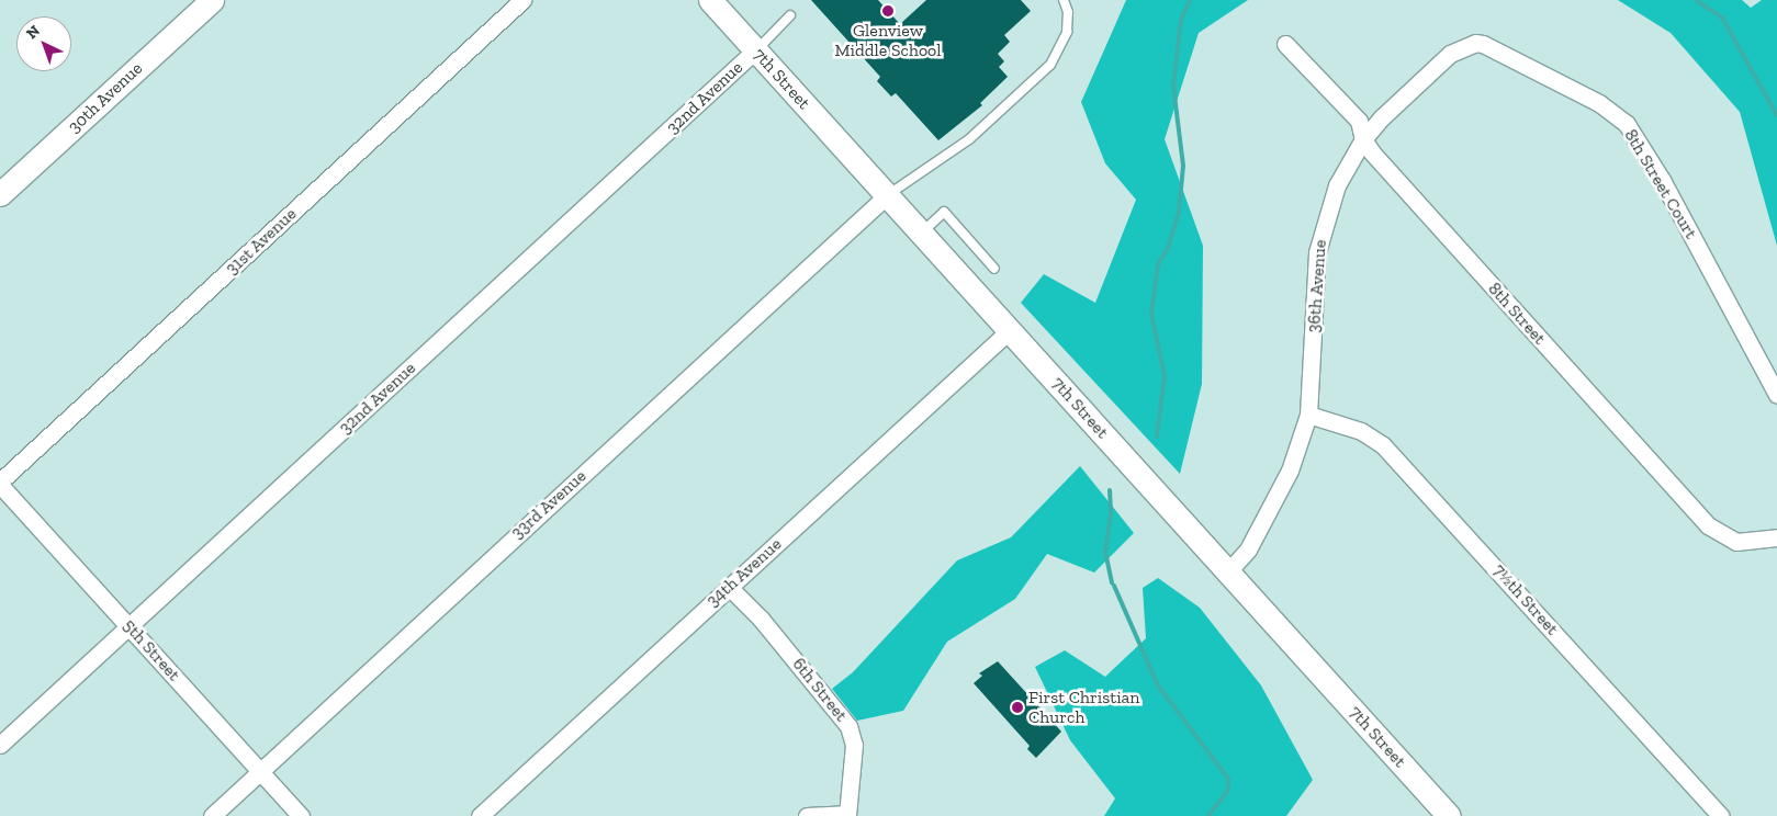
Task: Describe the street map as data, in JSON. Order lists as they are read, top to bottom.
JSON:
{
  "streets": {
    "main road": ["7th Street", "30th Avenue"],
    "street": [
      "32nd Avenue",
      "8th Street Court",
      "31st Avenue",
      "36th Avenue",
      "8th Street",
      "33rd Avenue",
      "34th Avenue",
      "7½th Street",
      "5th Street",
      "6th Street"
    ]
  },
  "crossings": [
    ["7th Street", "32nd Avenue"],
    ["7th Street", "36th Avenue"],
    ["7th Street", "33rd Avenue"],
    ["7th Street", "34th Avenue"],
    ["32nd Avenue", "5th Street"],
    ["8th Street Court", "36th Avenue"],
    ["31st Avenue", "5th Street"],
    ["36th Avenue", "8th Street"],
    ["36th Avenue", "7½th Street"],
    ["33rd Avenue", "5th Street"],
    ["34th Avenue", "6th Street"]
  ],
  "places": ["Glenview Middle School", "First Christian Church"],
  "north": "top left"
}
